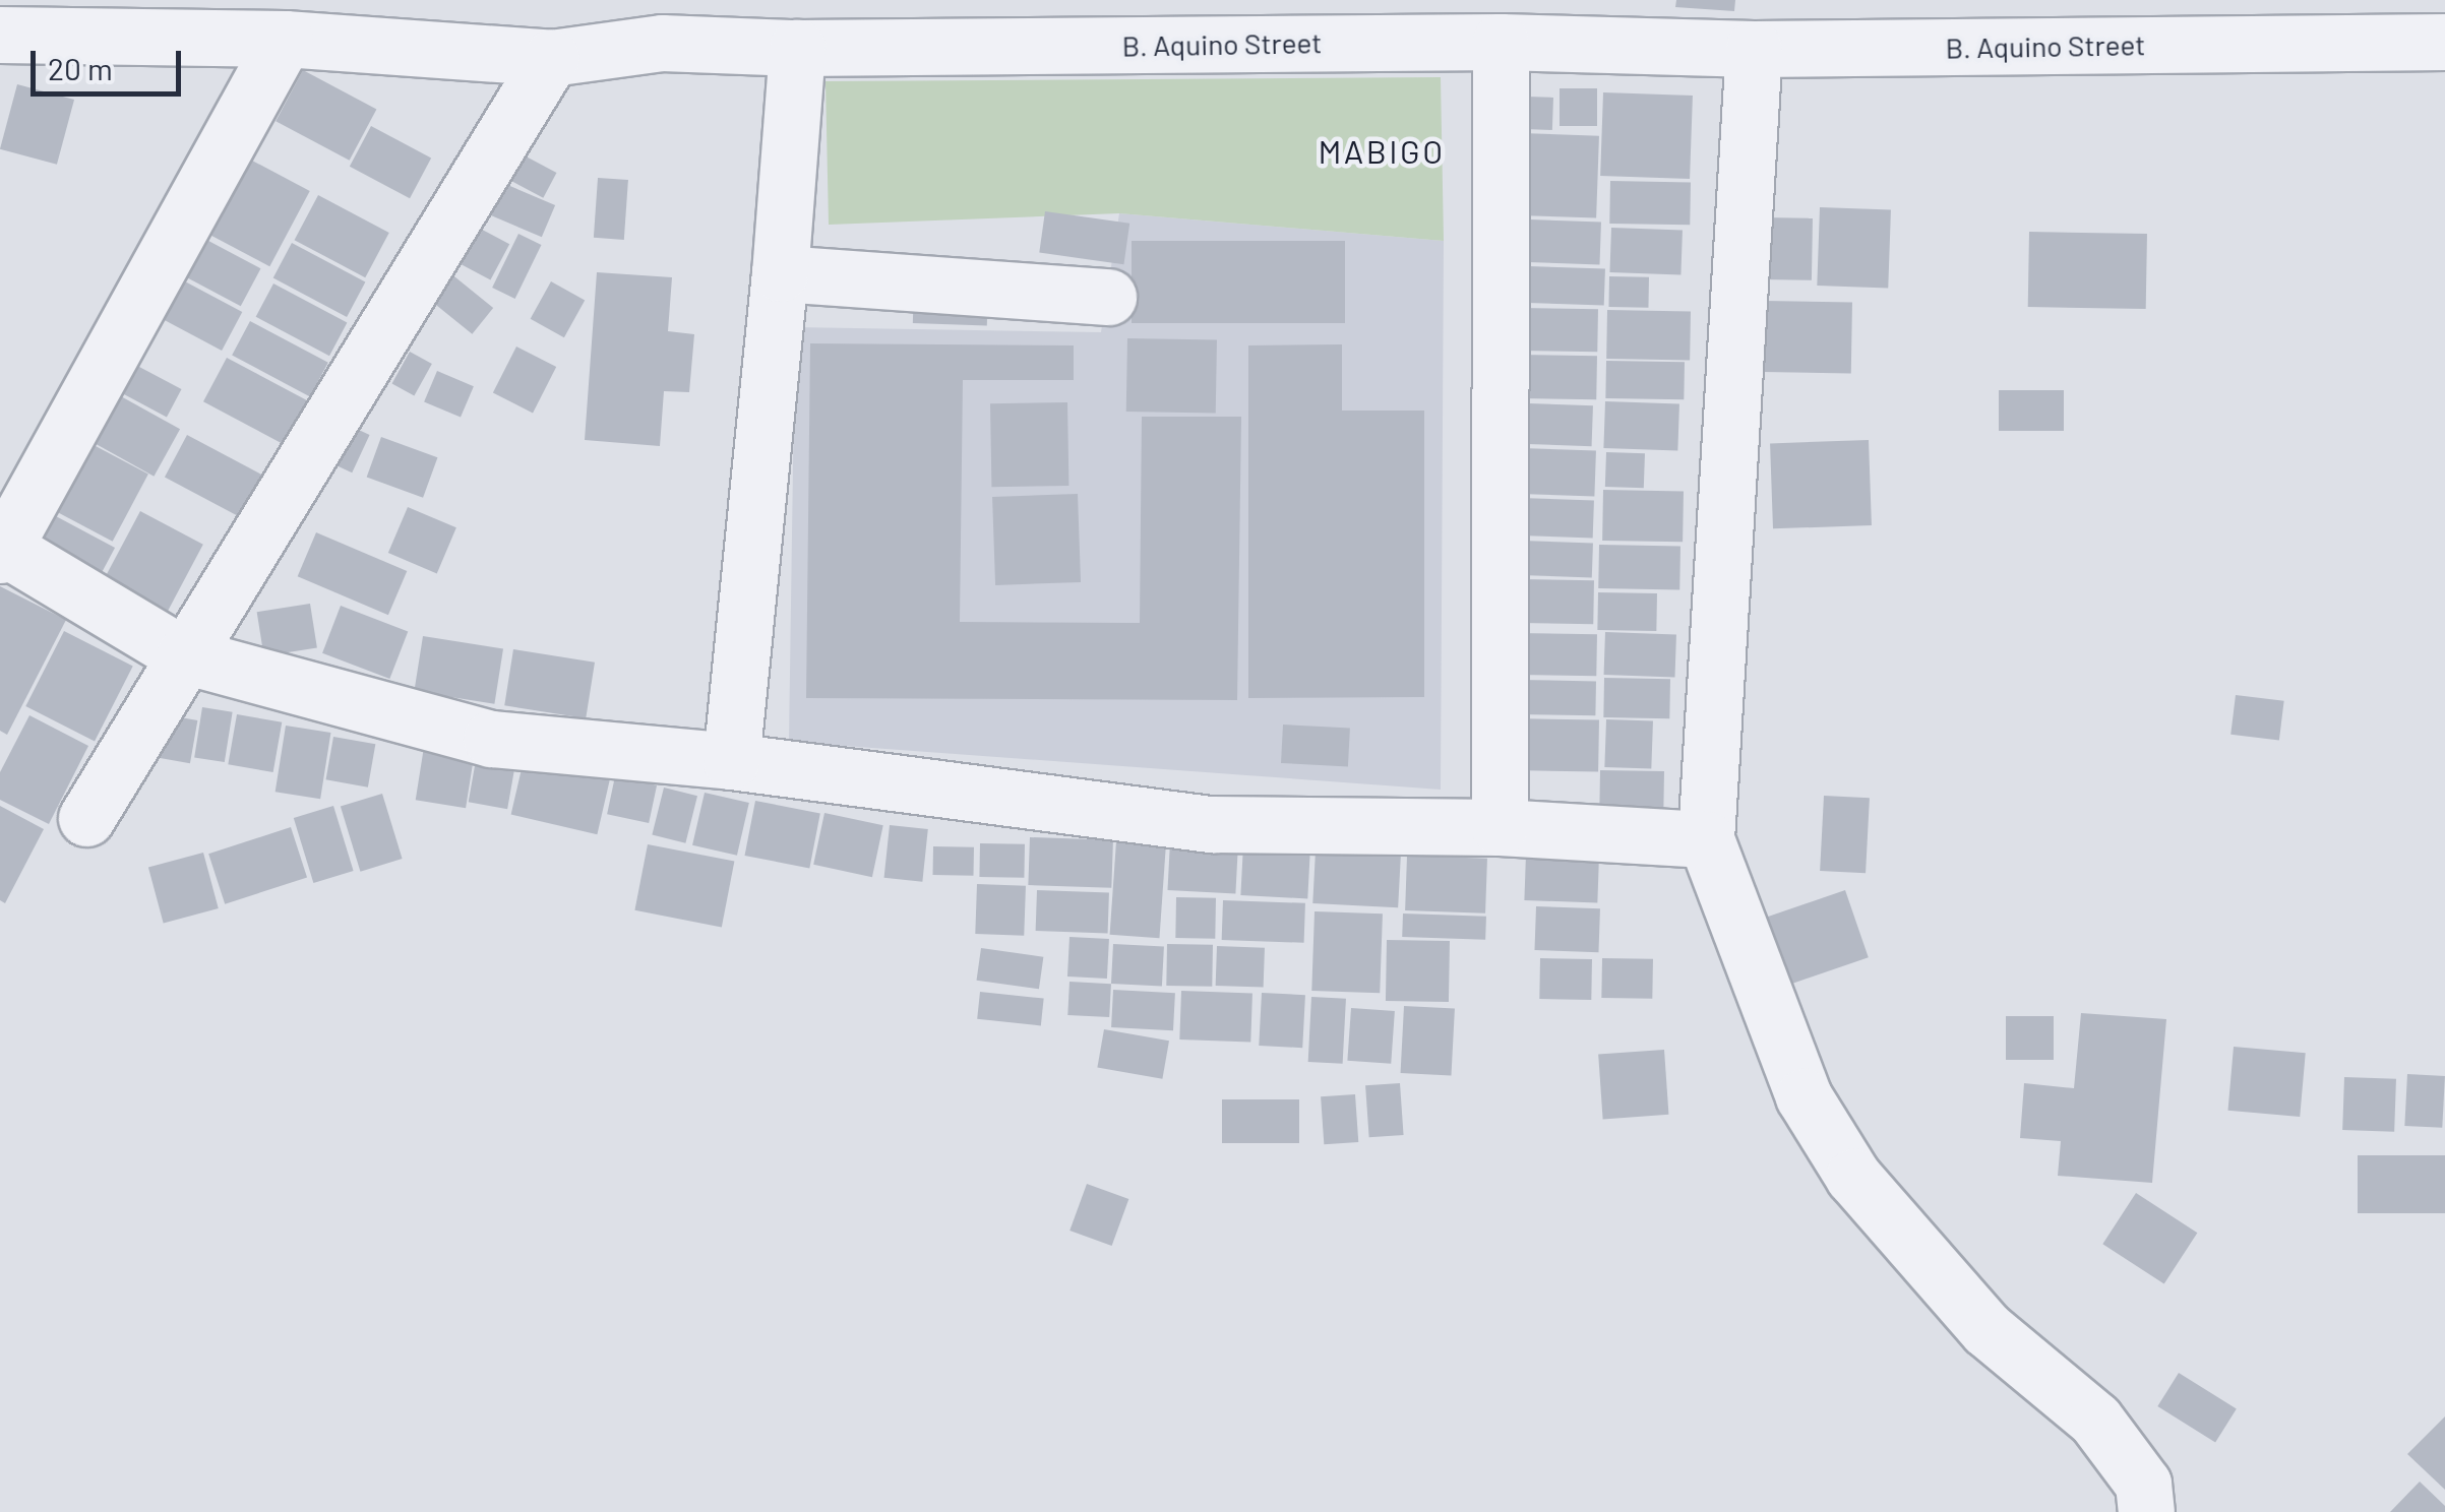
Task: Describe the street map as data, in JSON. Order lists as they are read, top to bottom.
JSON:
{
  "streets": {
    "street": ["B. Aquino Street"]
  },
  "districts": ["MABIGO"],
  "scale_bar": "20 m"
}
